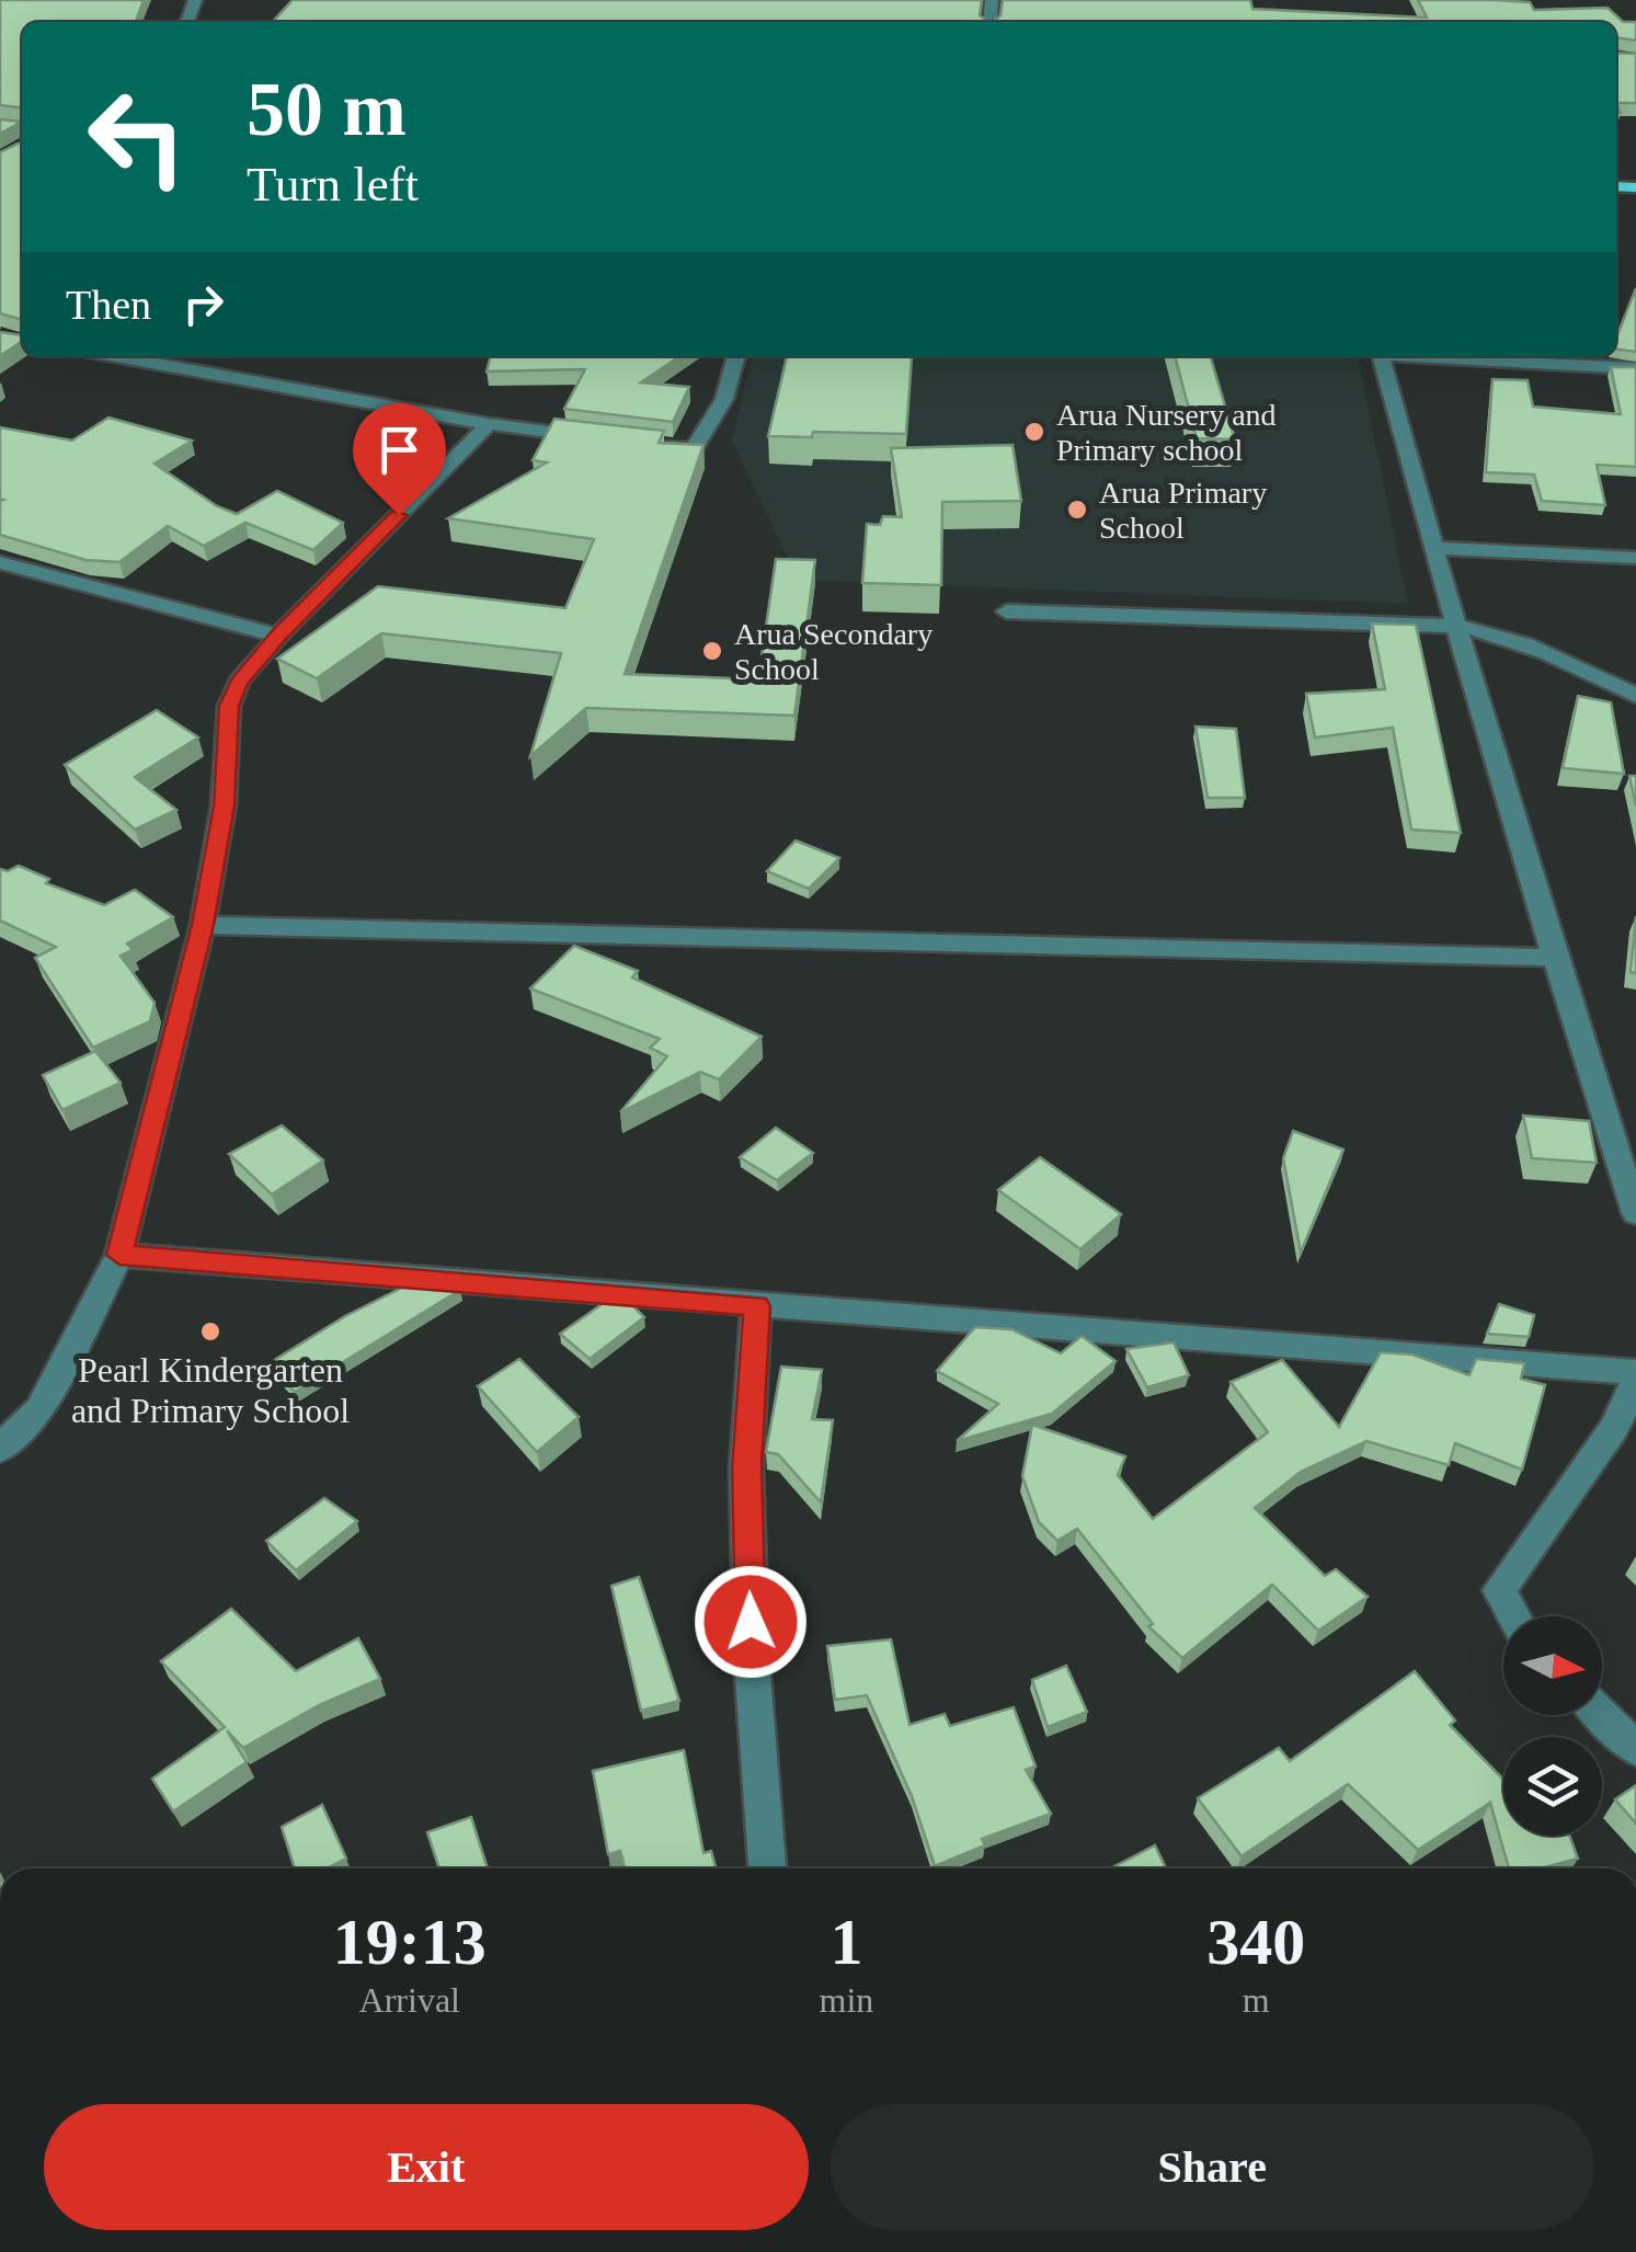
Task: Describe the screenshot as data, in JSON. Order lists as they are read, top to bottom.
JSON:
{
  "places": [
    "Arua Nursery and Primary school",
    "Arua Primary School",
    "Arua Secondary School",
    "Pearl Kindergarten and Primary School"
  ],
  "north": "right",
  "page": {
    "turn": ["50 m", "Turn left"],
    "then": "Then",
    "eta": [
      "19:13",
      "Arrival",
      "1",
      "min",
      "340",
      "m"
    ],
    "buttons": ["Exit", "Share"]
  }
}
